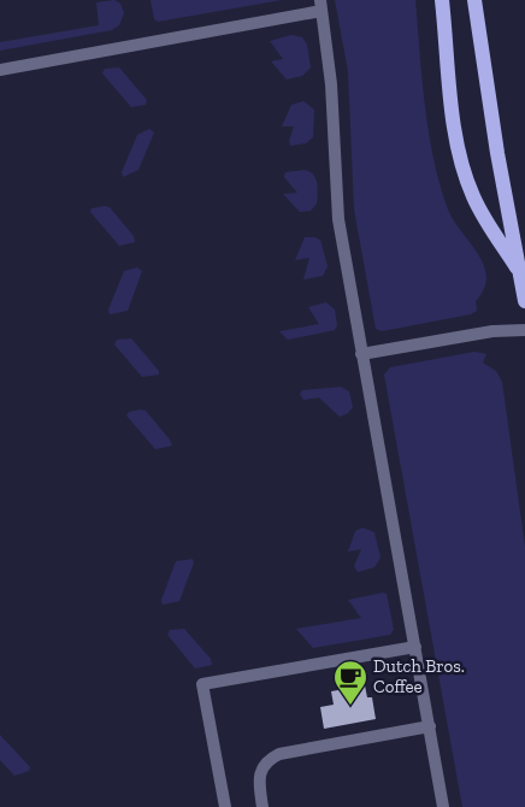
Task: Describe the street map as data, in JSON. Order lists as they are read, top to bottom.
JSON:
{
  "places": {
    "cafe": ["Dutch Bros. Coffee"]
  }
}
